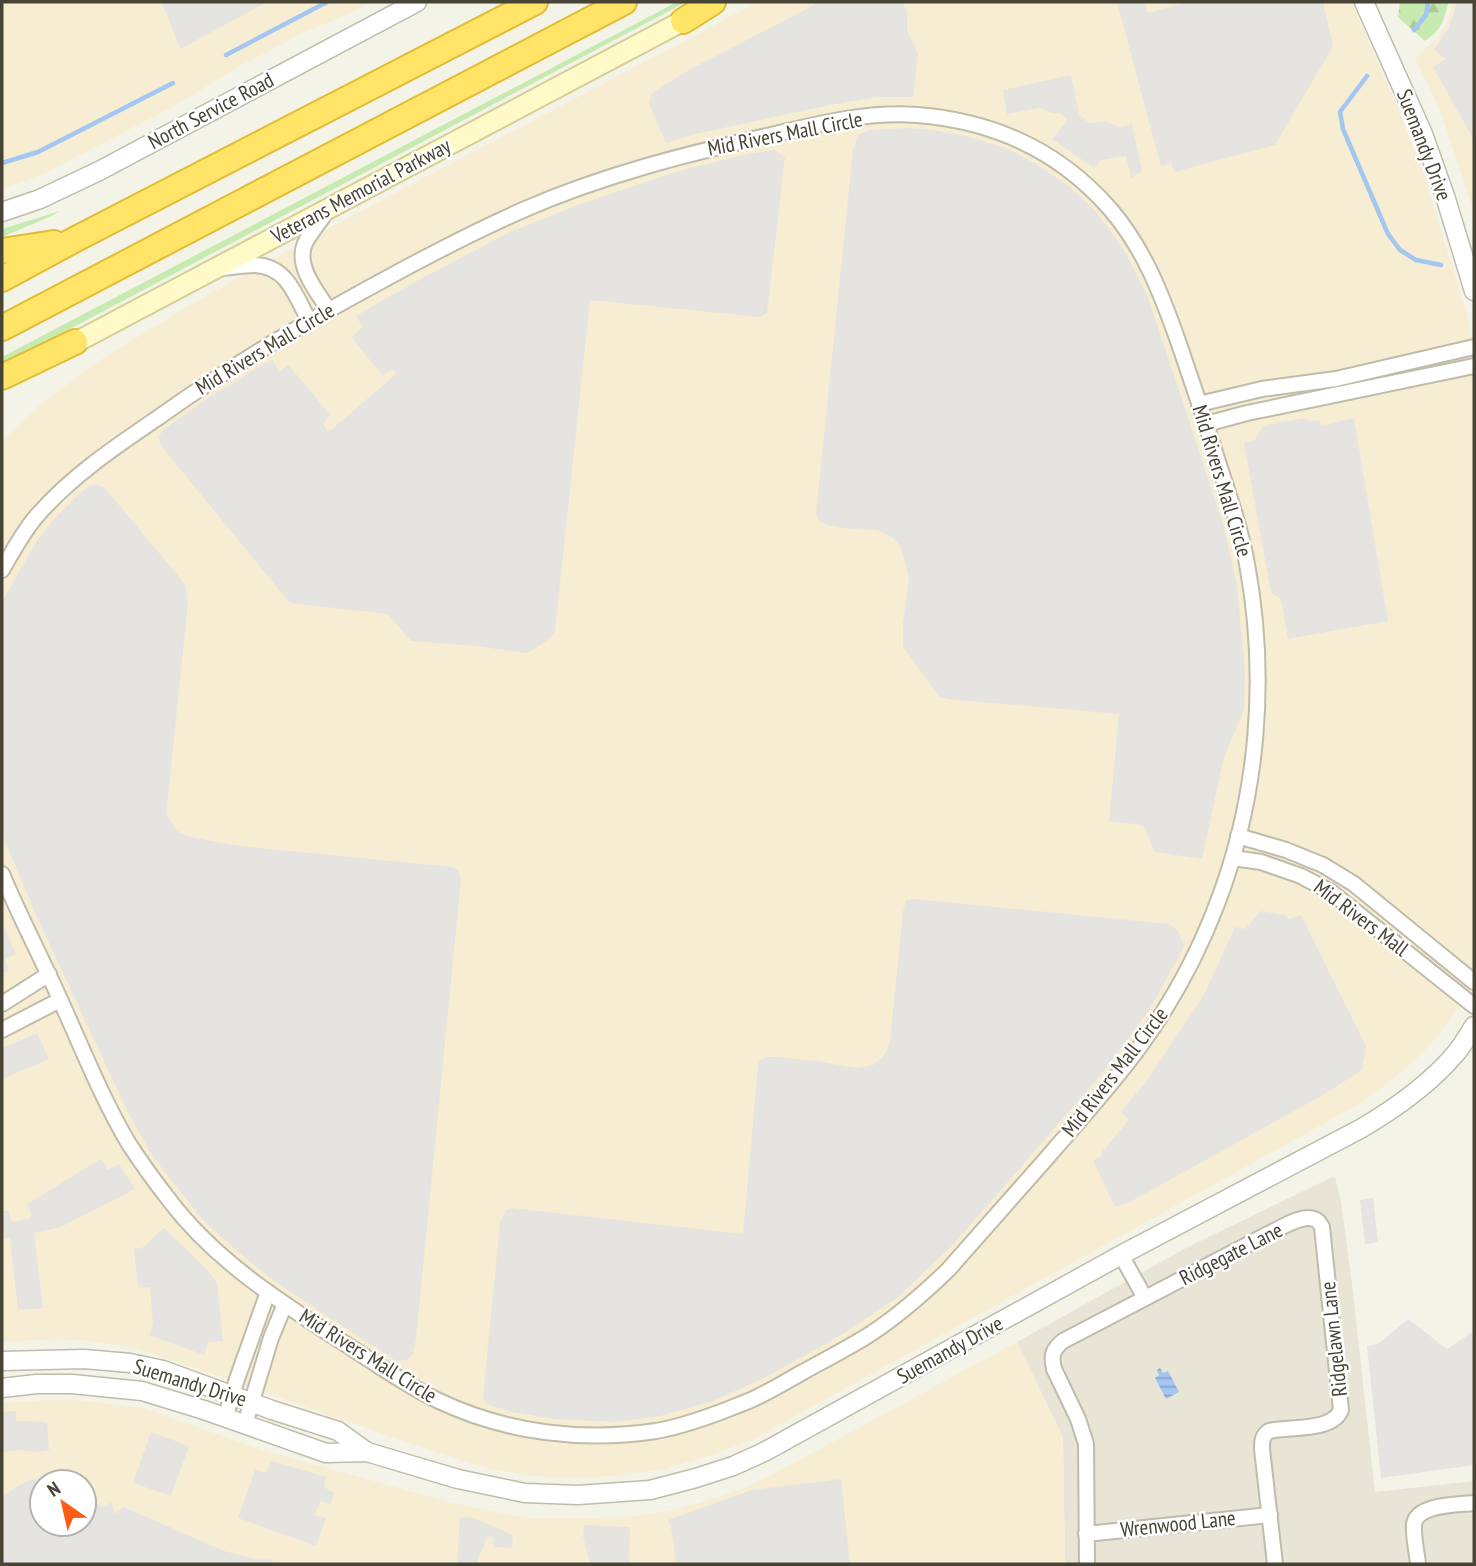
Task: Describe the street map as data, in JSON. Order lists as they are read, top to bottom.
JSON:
{
  "streets": {
    "main road": ["Veterans Memorial Parkway"],
    "street": [
      "North Service Road",
      "Mid Rivers Mall Circle",
      "Suemandy Drive",
      "Mid Rivers Mall",
      "Ridgegate Lane",
      "Ridgelawn Lane",
      "Wrenwood Lane"
    ]
  },
  "crossings": [
    ["Mid Rivers Mall Circle", "Mid Rivers Mall"],
    ["Ridgegate Lane", "Ridgelawn Lane"],
    ["Ridgegate Lane", "Wrenwood Lane"],
    ["Ridgelawn Lane", "Wrenwood Lane"]
  ],
  "north": "top left"
}
